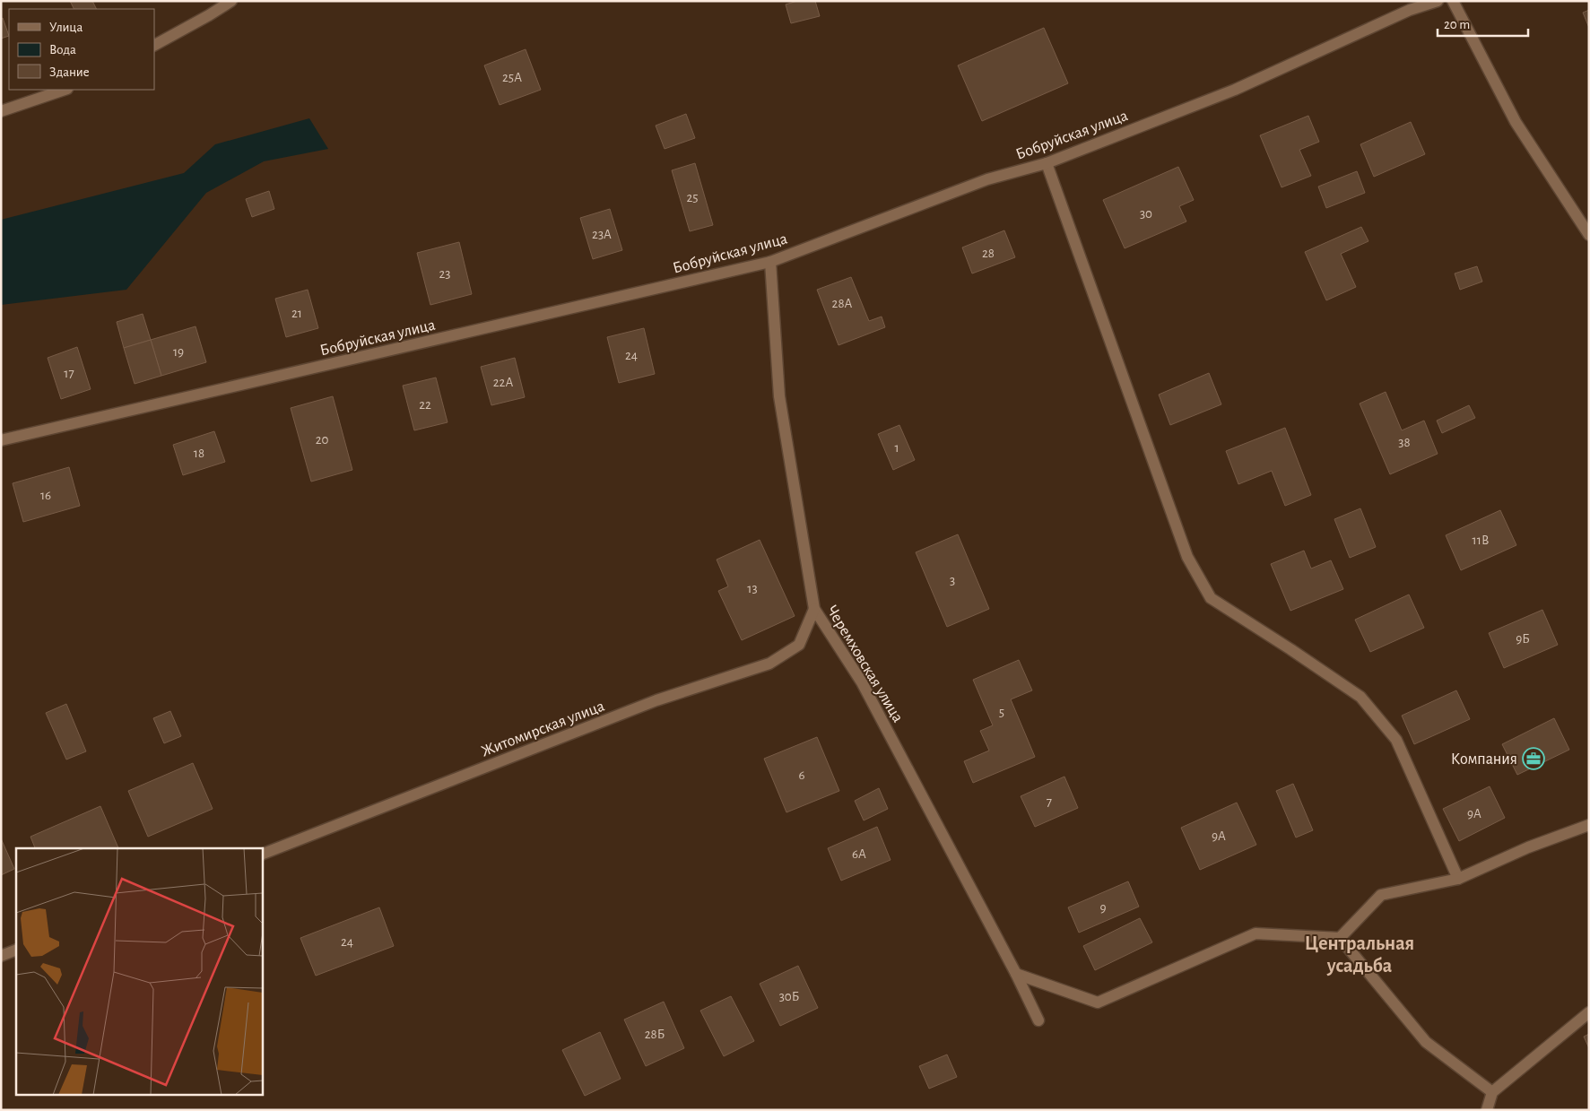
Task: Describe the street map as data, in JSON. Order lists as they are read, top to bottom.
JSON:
{
  "streets": {
    "street": ["Бобруйская улица", "Черемховская улица", "Житомирская улица"]
  },
  "crossings": [
    ["Бобруйская улица", "Черемховская улица"],
    ["Черемховская улица", "Житомирская улица"]
  ],
  "districts": ["Центральная усадьба"],
  "places": {
    "office": ["Компания"]
  },
  "house_numbers": [
    "25А",
    "25",
    "30",
    "23А",
    "28",
    "23",
    "28А",
    "21",
    "19",
    "24",
    "17",
    "22А",
    "22",
    "20",
    "38",
    "1",
    "18",
    "16",
    "11В",
    "3",
    "13",
    "9Б",
    "5",
    "6",
    "7",
    "9А",
    "9А",
    "6А",
    "9",
    "24",
    "30Б",
    "28Б"
  ],
  "legend": ["Улица", "Вода", "Здание"],
  "scale_bar": "20 m"
}
